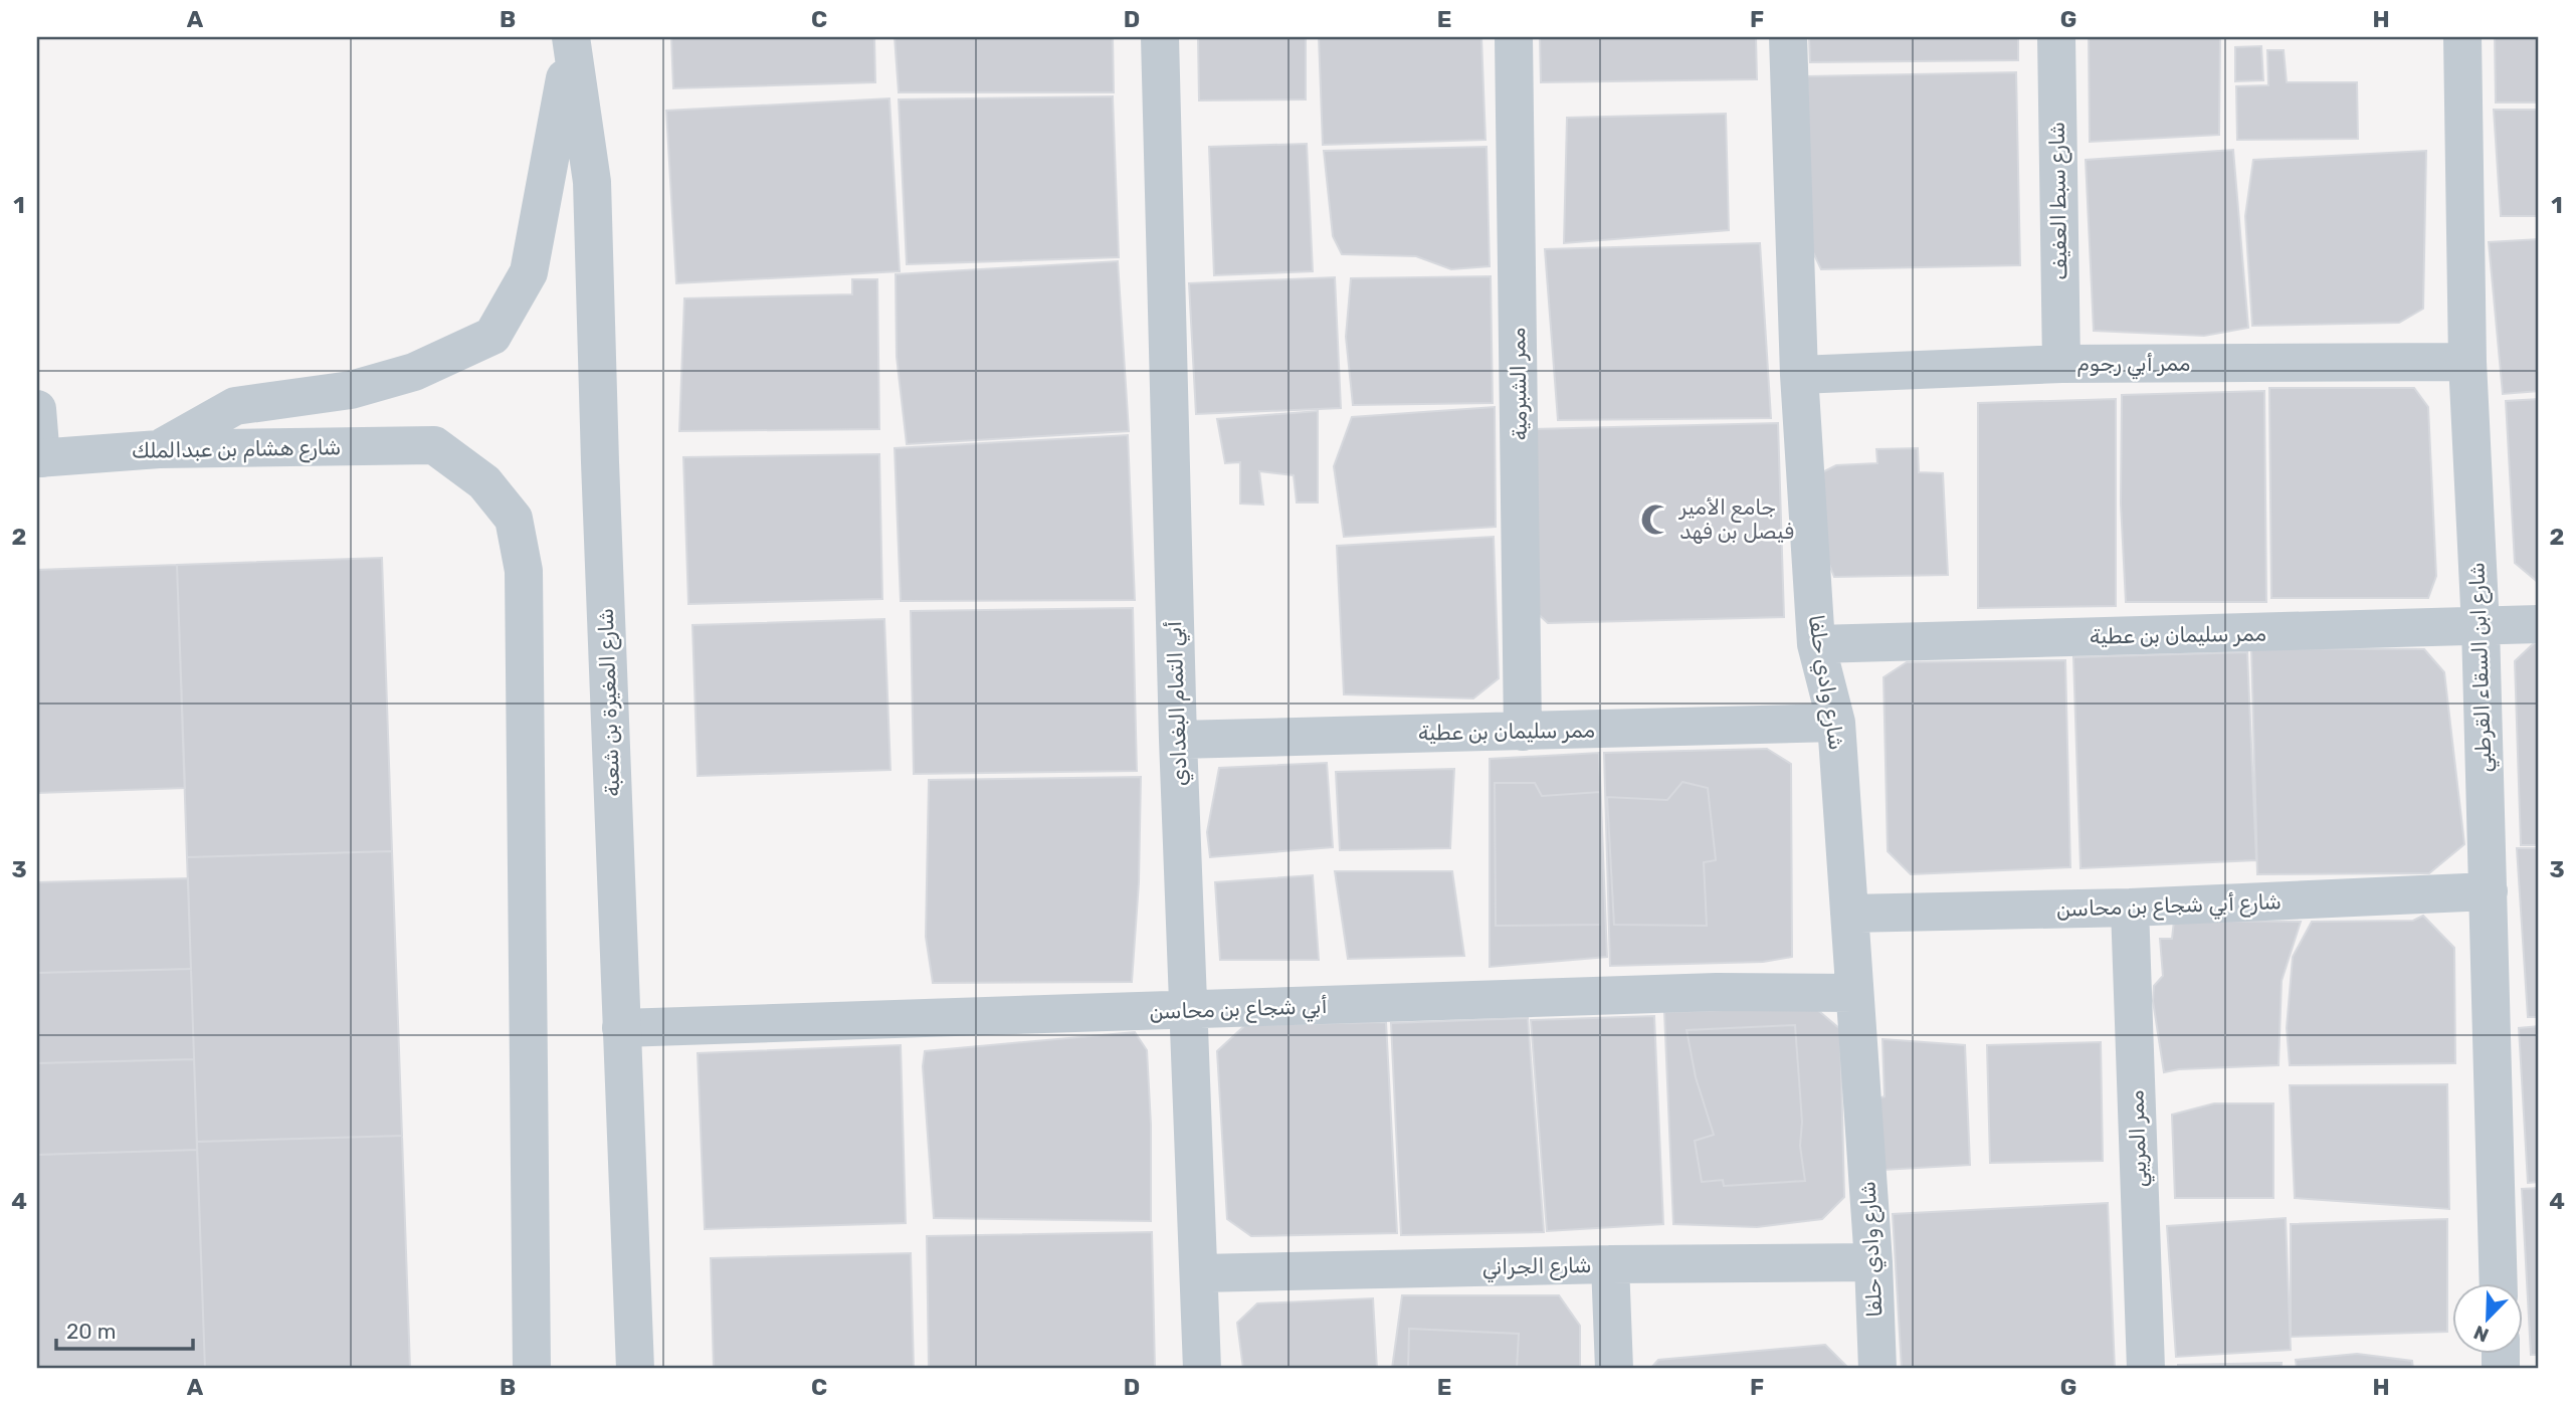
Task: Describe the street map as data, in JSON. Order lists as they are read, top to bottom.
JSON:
{
  "streets": {
    "street": [
      "شارع سبط العفيف",
      "ممر أبي رجوم",
      "ممر الشبرمية",
      "شارع هشام بن عبدالملك",
      "ممر سليمان بن عطية",
      "شارع ابن السقاء القرطبي",
      "شارع وادي حلفا",
      "شارع المغيرة بن شعبة",
      "أبي التمام البغدادي",
      "شارع أبي شجاع بن محاسن",
      "أبي شجاع بن محاسن",
      "ممر المريبي",
      "شارع الجراني"
    ]
  },
  "crossings": [
    ["شارع سبط العفيف", "ممر أبي رجوم"],
    ["ممر أبي رجوم", "شارع ابن السقاء القرطبي"],
    ["ممر أبي رجوم", "شارع وادي حلفا"],
    ["ممر الشبرمية", "ممر سليمان بن عطية"],
    ["ممر سليمان بن عطية", "شارع ابن السقاء القرطبي"],
    ["ممر سليمان بن عطية", "شارع وادي حلفا"],
    ["ممر سليمان بن عطية", "أبي التمام البغدادي"],
    ["شارع ابن السقاء القرطبي", "شارع أبي شجاع بن محاسن"],
    ["شارع وادي حلفا", "شارع أبي شجاع بن محاسن"],
    ["شارع وادي حلفا", "أبي شجاع بن محاسن"],
    ["شارع وادي حلفا", "شارع الجراني"],
    ["شارع المغيرة بن شعبة", "أبي شجاع بن محاسن"],
    ["أبي التمام البغدادي", "أبي شجاع بن محاسن"],
    ["أبي التمام البغدادي", "شارع الجراني"],
    ["شارع أبي شجاع بن محاسن", "ممر المريبي"]
  ],
  "places": {
    "mosque": ["جامع الأمير فيصل بن فهد"]
  },
  "scale_bar": "20 m",
  "north": "bottom left",
  "grid": {
    "columns": [
      "A",
      "B",
      "C",
      "D",
      "E",
      "F",
      "G",
      "H"
    ],
    "rows": [
      "1",
      "2",
      "3",
      "4"
    ]
  }
}
